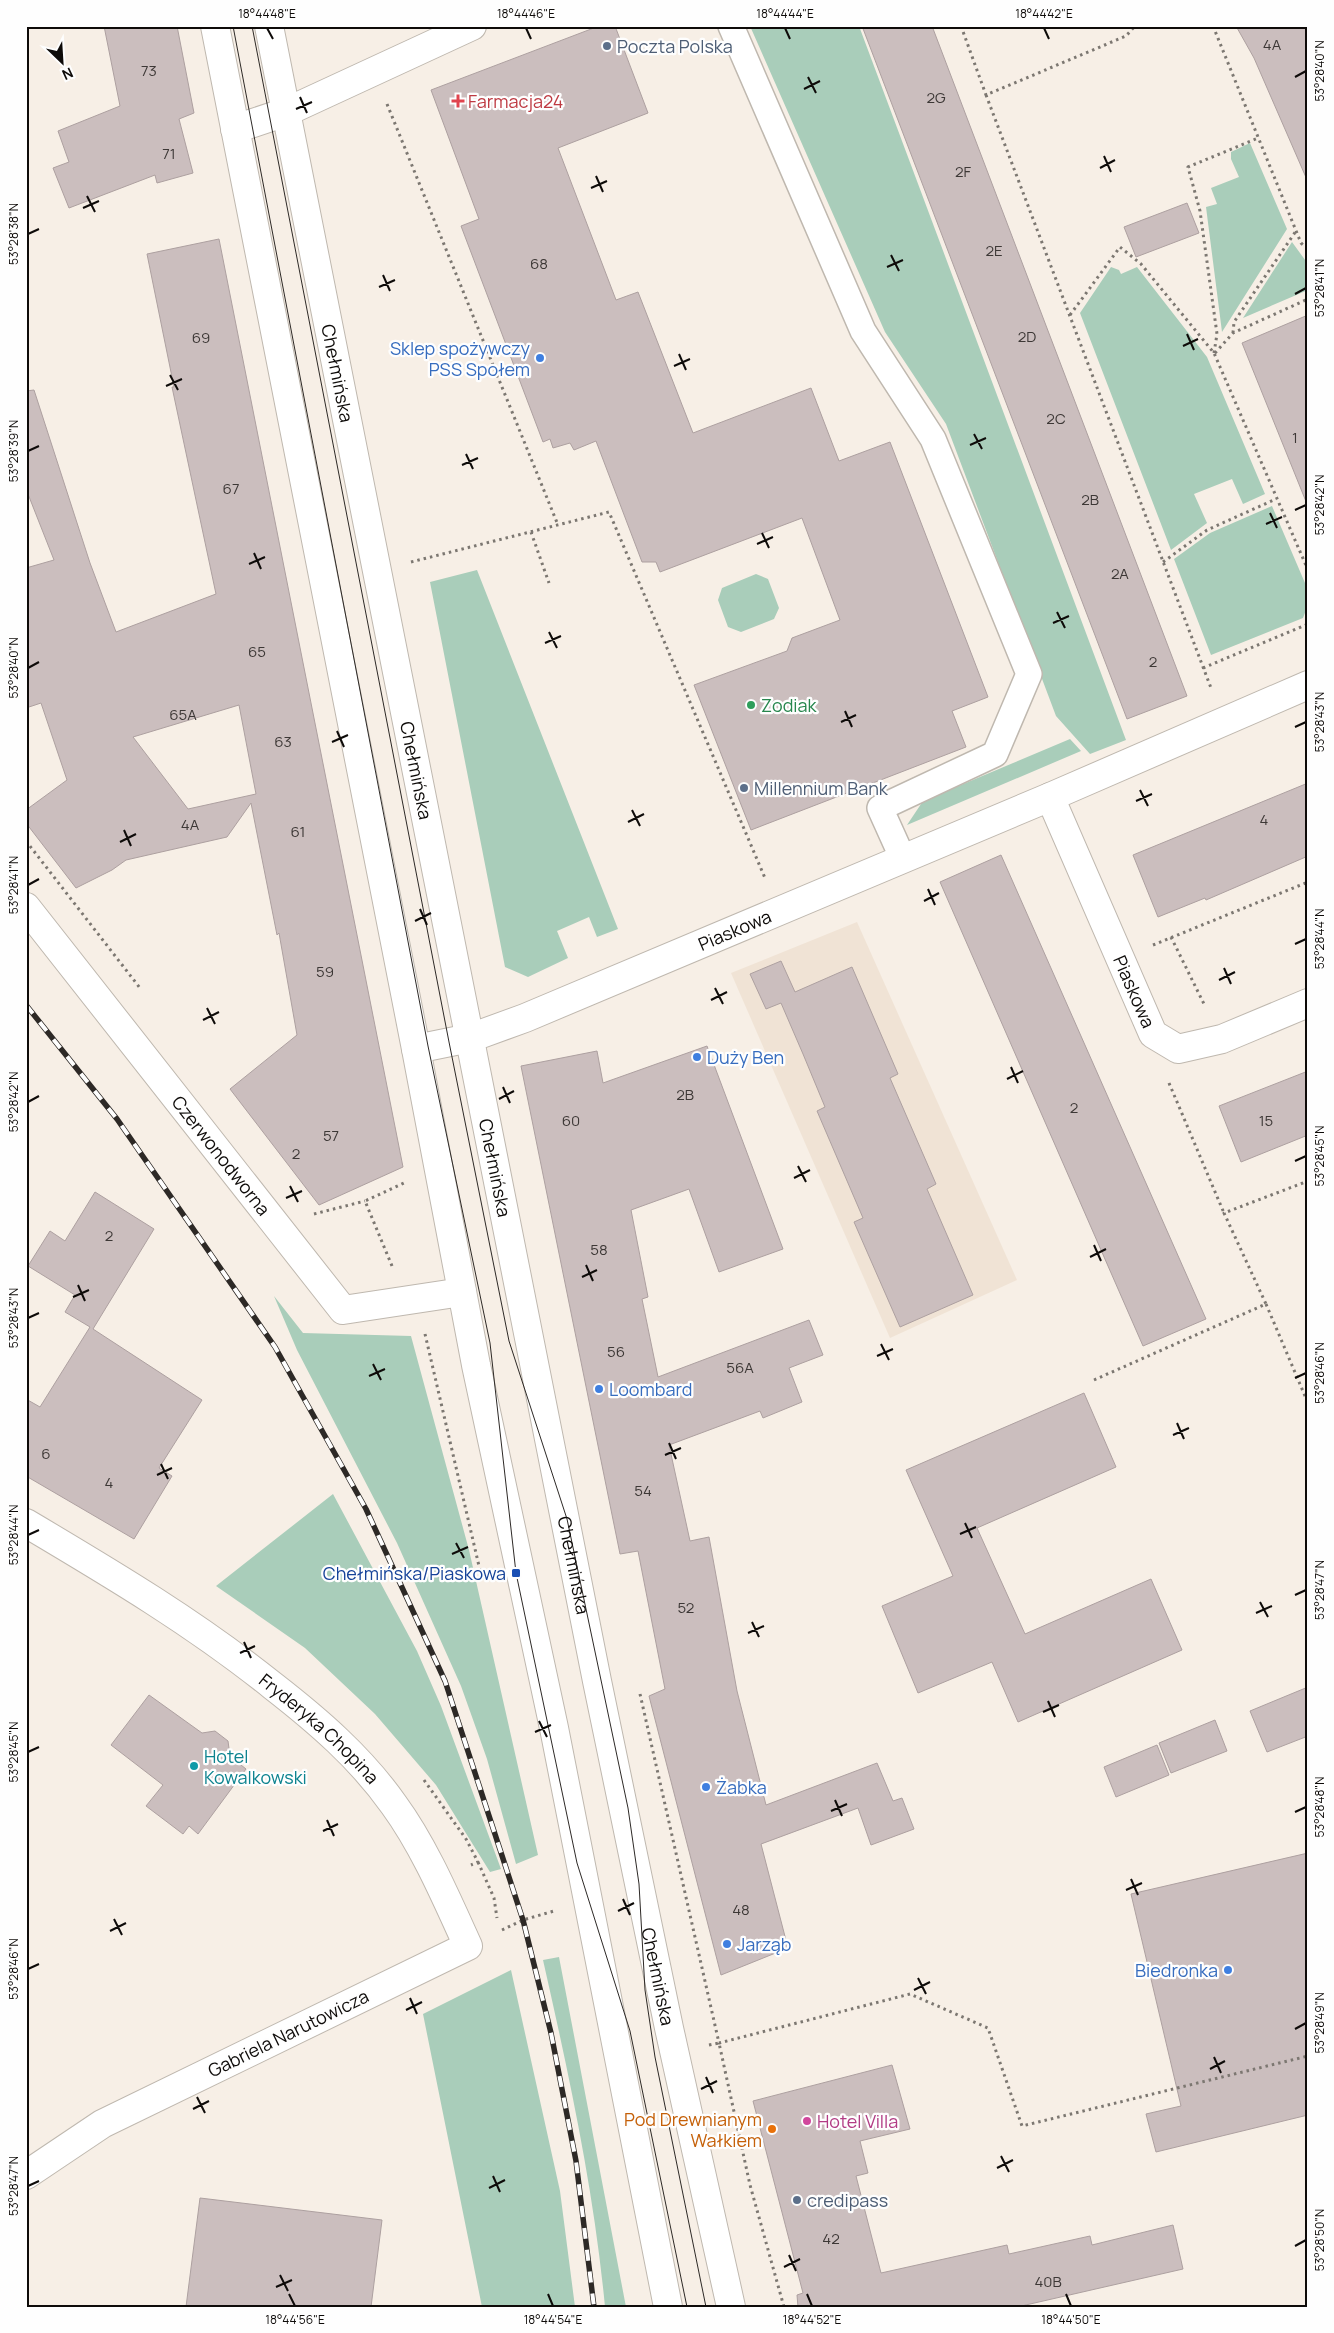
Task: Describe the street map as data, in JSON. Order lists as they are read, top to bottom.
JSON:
{
  "streets": {
    "main road": [
      "Chełmińska",
      "Piaskowa",
      "Czerwonodworna",
      "Fryderyka Chopina",
      "Gabriela Narutowicza"
    ]
  },
  "crossings": [
    ["Chełmińska", "Piaskowa"],
    ["Fryderyka Chopina", "Gabriela Narutowicza"]
  ],
  "places": {
    "other": [
      "Poczta Polska",
      "Sklep spożywczy PSS Społem",
      "Zodiak",
      "Millennium Bank",
      "Duży Ben",
      "Loombard",
      "Hotel Kowalkowski",
      "Żabka",
      "Jarząb",
      "Biedronka",
      "Hotel Villa",
      "Pod Drewnianym Wałkiem",
      "credipass"
    ],
    "health": ["Farmacja24"],
    "transit": ["Chełmińska/Piaskowa"]
  },
  "house_numbers": [
    "4A",
    "73",
    "2G",
    "71",
    "2F",
    "2E",
    "68",
    "2D",
    "69",
    "2C",
    "1",
    "67",
    "2B",
    "2A",
    "65",
    "2",
    "65A",
    "63",
    "4",
    "4A",
    "61",
    "59",
    "2B",
    "2",
    "60",
    "15",
    "57",
    "2",
    "2",
    "58",
    "56",
    "56A",
    "6",
    "4",
    "54",
    "52",
    "48",
    "42",
    "40B"
  ],
  "north": "bottom right",
  "coordinates": [
    "18°44'48\"E",
    "18°44'46\"E",
    "18°44'44\"E",
    "18°44'42\"E",
    "53°28'40\"N",
    "53°28'38\"N",
    "53°28'41\"N",
    "53°28'39\"N",
    "53°28'42\"N",
    "53°28'43\"N",
    "53°28'44\"N",
    "53°28'45\"N",
    "53°28'46\"N",
    "53°28'47\"N",
    "53°28'48\"N",
    "53°28'49\"N",
    "53°28'50\"N",
    "18°44'56\"E",
    "18°44'54\"E",
    "18°44'52\"E",
    "18°44'50\"E"
  ]
}
